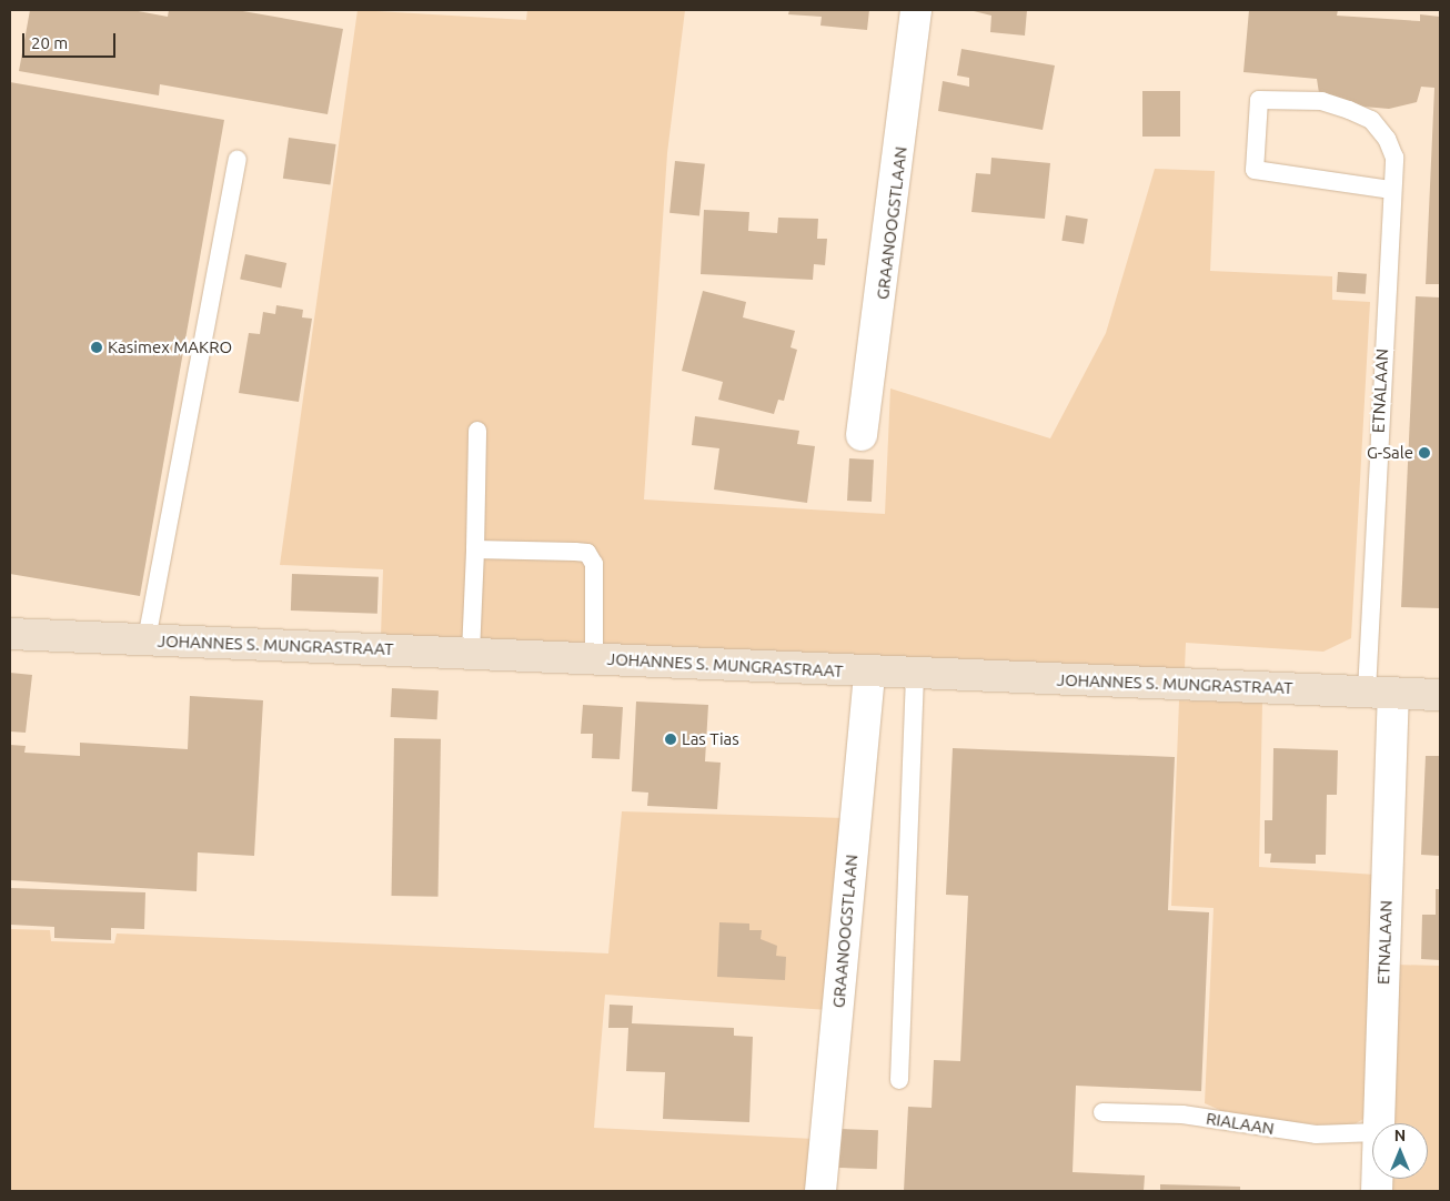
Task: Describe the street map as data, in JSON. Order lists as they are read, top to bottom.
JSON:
{
  "streets": {
    "street": ["GRAANOOGSTLAAN", "ETNALAAN", "JOHANNES S. MUNGRASTRAAT"],
    "lane": ["RIALAAN"]
  },
  "crossings": [
    ["GRAANOOGSTLAAN", "JOHANNES S. MUNGRASTRAAT"],
    ["ETNALAAN", "JOHANNES S. MUNGRASTRAAT"]
  ],
  "places": ["Kasimex MAKRO", "G-Sale", "Las Tias"],
  "scale_bar": "20 m",
  "north": "top"
}
